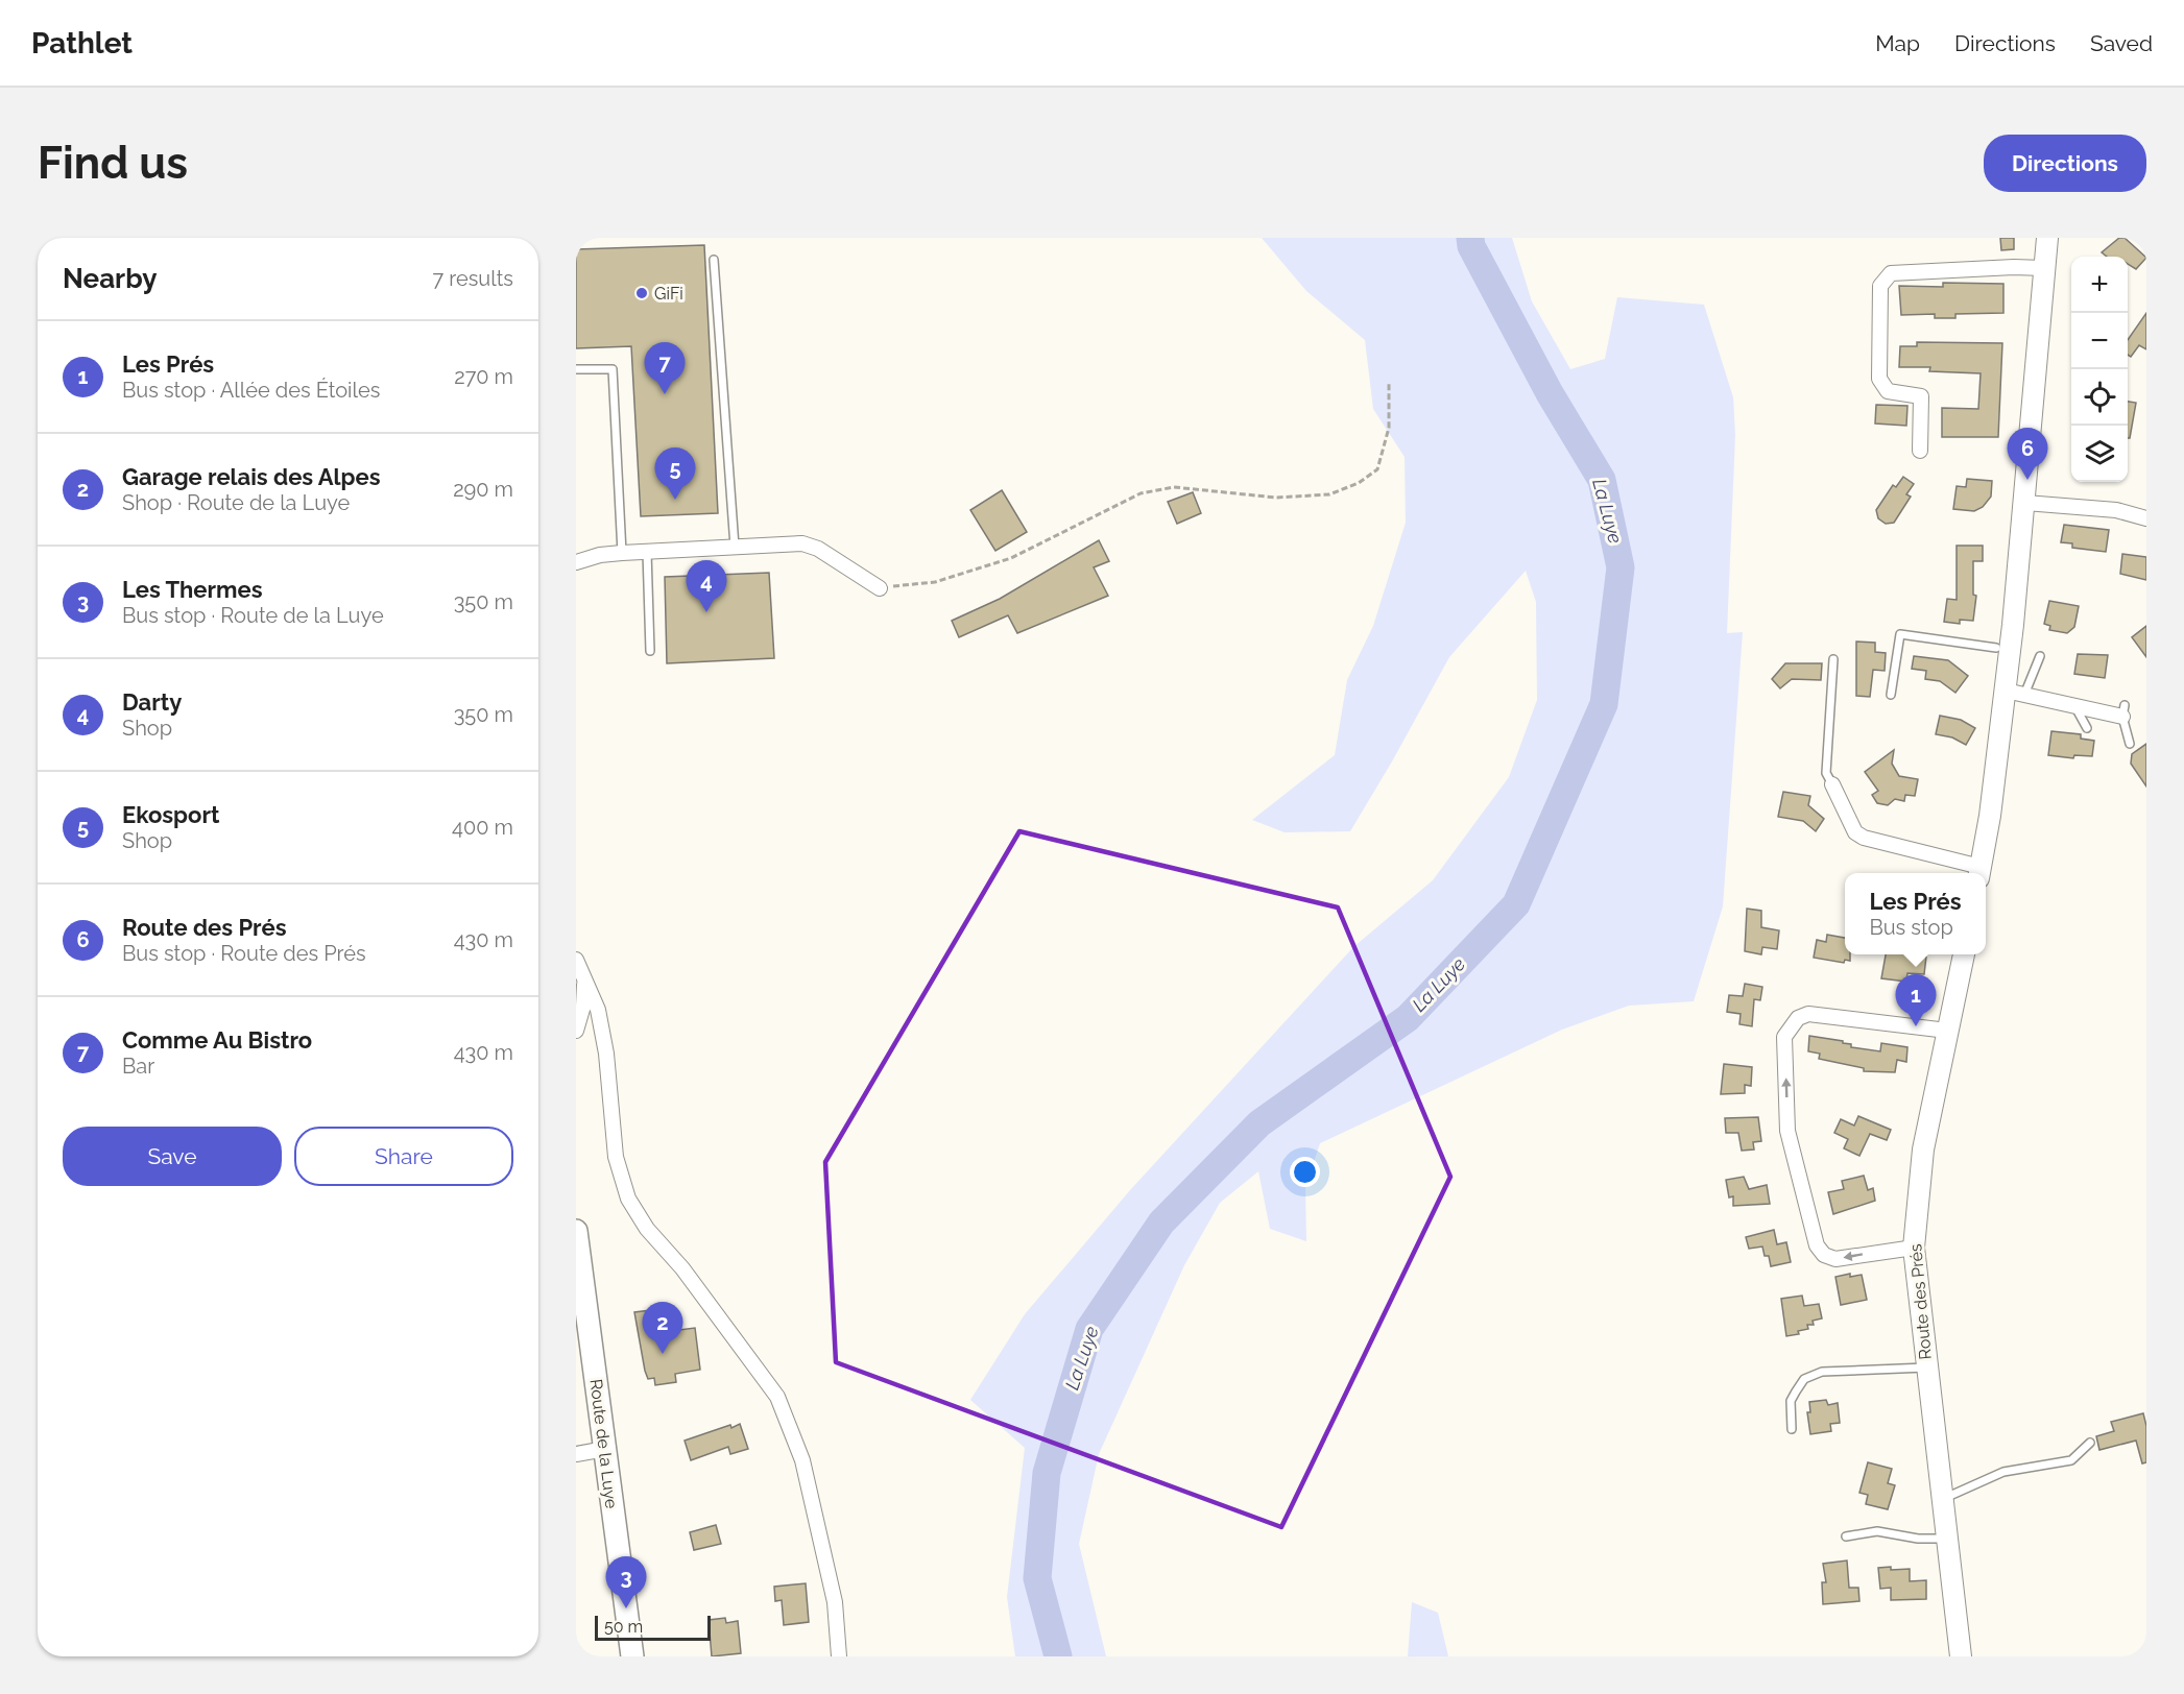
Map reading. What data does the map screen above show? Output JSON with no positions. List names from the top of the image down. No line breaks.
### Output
{"streets":{"main road":["Route de la Luye"],"street":["Route des Prés"]},"water":["La Luye"],"places":["GiFi"],"scale_bar":"50 m","page":{"header":"Pathlet","nav":["Map","Directions","Saved"],"buttons":["Directions",["Save","Share"]],"title":"Find us","heading":["Nearby","7 results"],"map_buttons":["+","−"],"list":[{"mark":"1","name":"Les Prés","note":"Bus stop · Allée des Étoiles","value":"270 m"},{"mark":"2","name":"Garage relais des Alpes","note":"Shop · Route de la Luye","value":"290 m"},{"mark":"3","name":"Les Thermes","note":"Bus stop · Route de la Luye","value":"350 m"},{"mark":"4","name":"Darty","note":"Shop","value":"350 m"},{"mark":"5","name":"Ekosport","note":"Shop","value":"400 m"},{"mark":"6","name":"Route des Prés","note":"Bus stop · Route des Prés","value":"430 m"},{"mark":"7","name":"Comme Au Bistro","note":"Bar","value":"430 m"}],"pins":["7","6","5","4","1","2","3"],"popup":["Les Prés","Bus stop"],"scale":"50 m"}}
